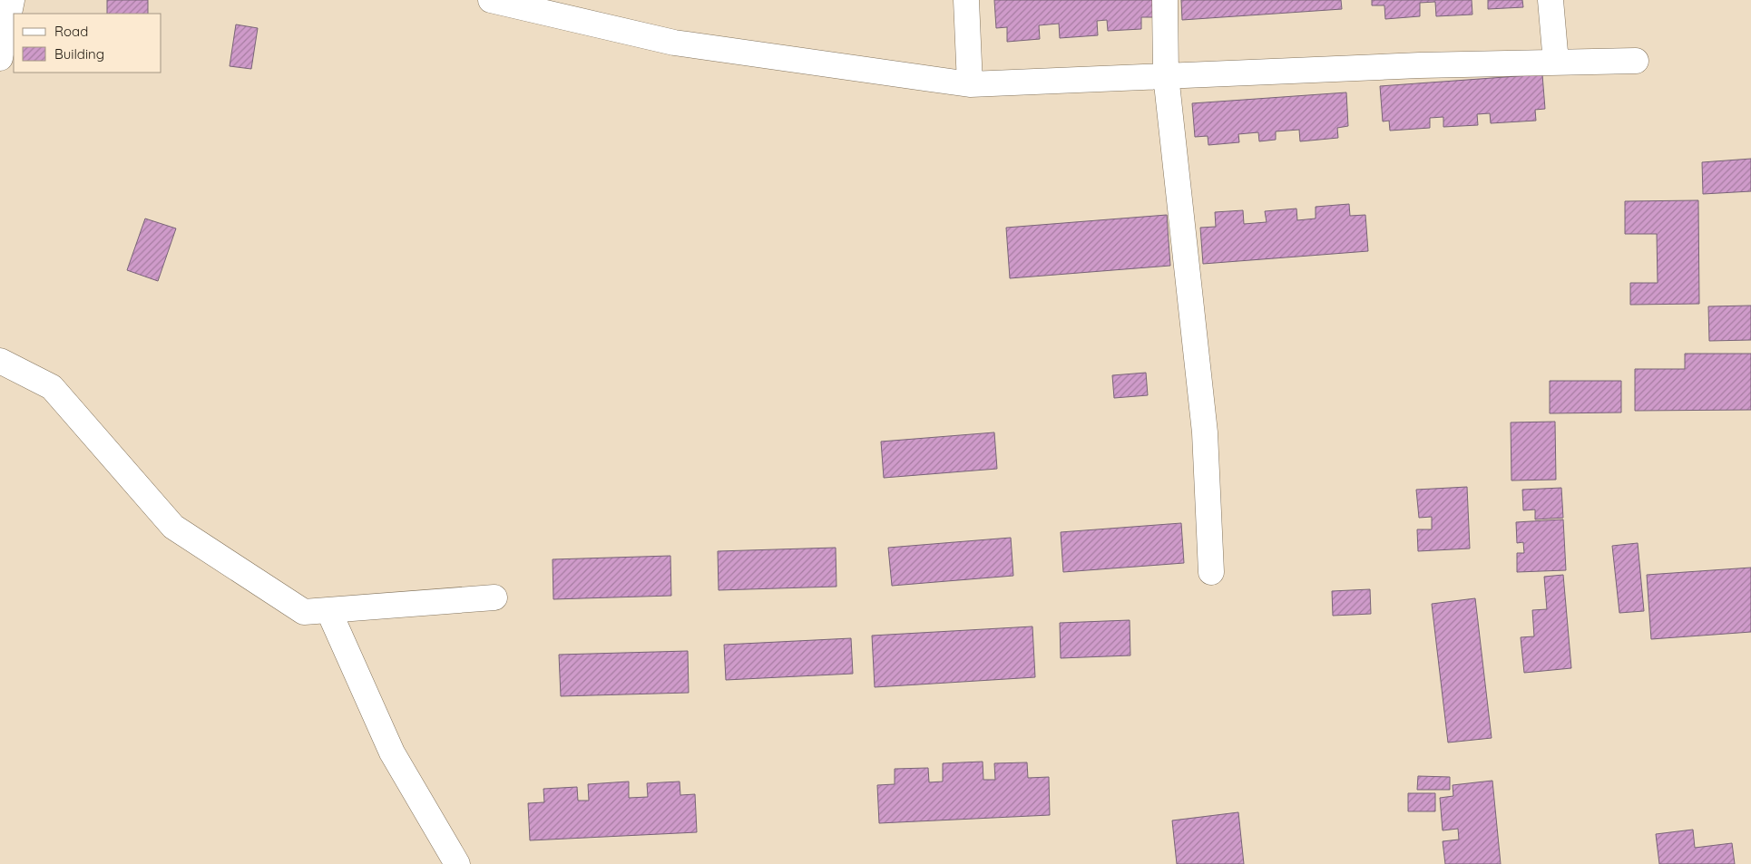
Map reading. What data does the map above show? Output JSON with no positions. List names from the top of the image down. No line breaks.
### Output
{"legend":["Road","Building"]}
